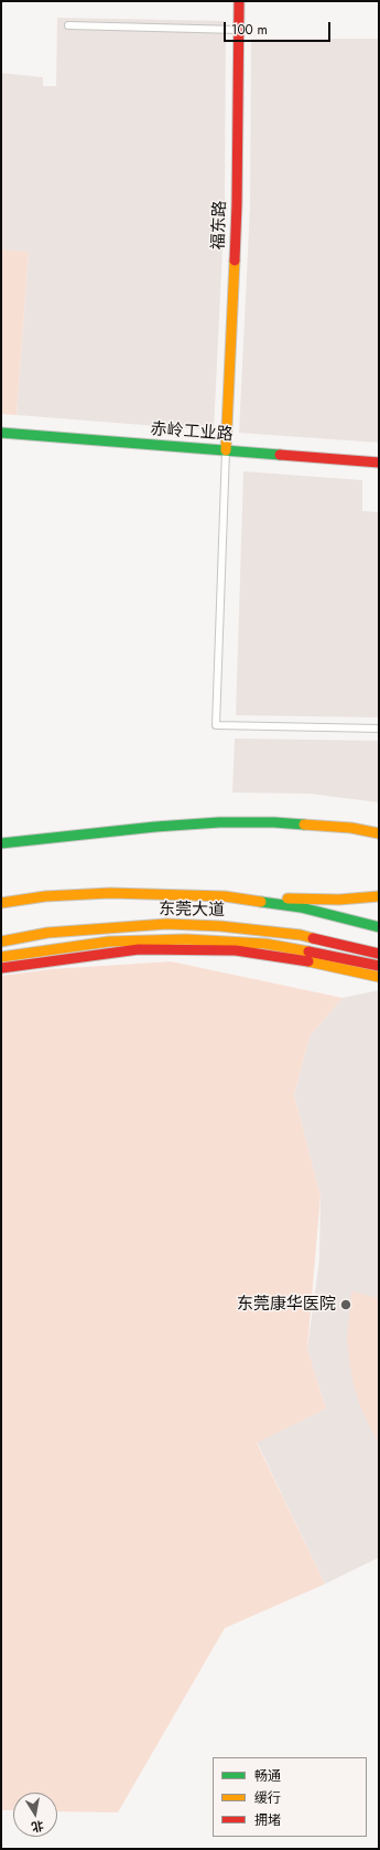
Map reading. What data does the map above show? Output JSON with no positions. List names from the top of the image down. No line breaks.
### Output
{"streets":{"main road":["福东路","赤岭工业路","东莞大道"]},"crossings":[["福东路","赤岭工业路"]],"places":["东莞康华医院"],"legend":["畅通","缓行","拥堵"],"scale_bar":"100 m","north":"bottom"}
